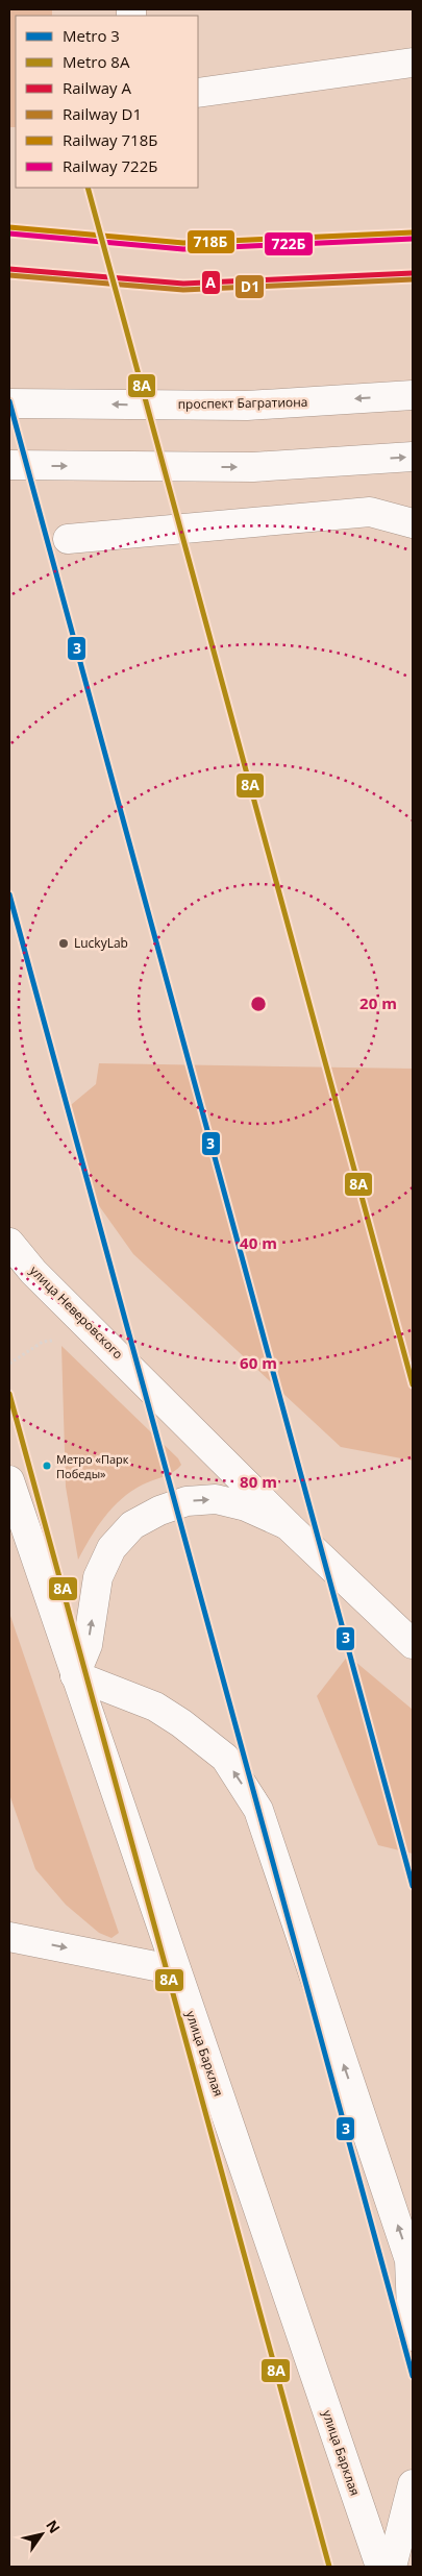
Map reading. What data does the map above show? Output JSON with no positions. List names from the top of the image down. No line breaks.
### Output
{"streets":{"street":["проспект Багратиона","улица Неверовского","улица Барклая"]},"places":["LuckyLab","Метро «Парк Победы»"],"lines":["metro line 8А","rail line 718Б","rail line 722Б","rail line A","rail line D1","metro line 3"],"legend":["Metro 3","Metro 8А","Railway A","Railway D1","Railway 718Б","Railway 722Б"],"north":"top right","rings":["20 m","40 m","60 m","80 m"]}
